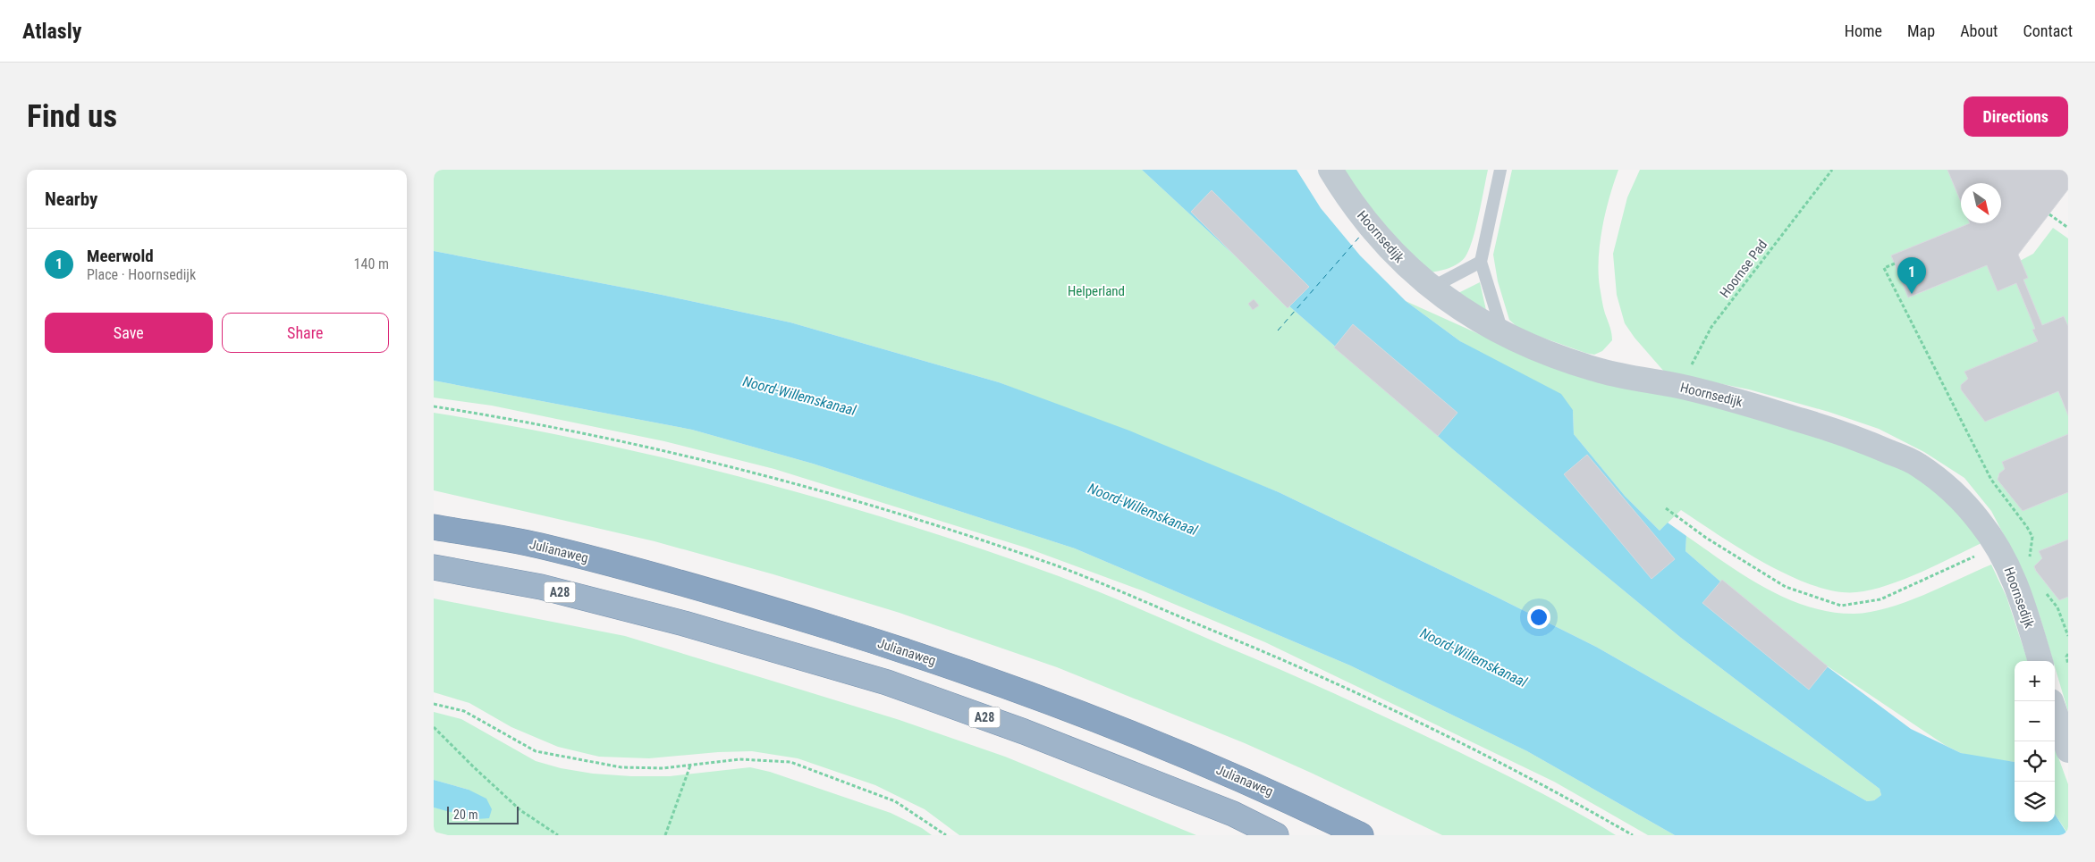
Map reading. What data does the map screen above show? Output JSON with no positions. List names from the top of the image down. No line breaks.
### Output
{"streets":{"highway":["Julianaweg","A28"],"street":["Hoornsedijk"],"path":["Hoornse Pad"]},"crossings":[["Hoornsedijk","Hoornse Pad"]],"water":["Noord-Willemskanaal"],"parks":["Helperland"],"scale_bar":"20 m","north":"bottom right","page":{"header":"Atlasly","nav":["Home","Map","About","Contact"],"buttons":["Directions",["Save","Share"]],"title":"Find us","heading":"Nearby","list":[{"mark":"1","name":"Meerwold","note":"Place · Hoornsedijk","value":"140 m"}],"pins":"1","map_buttons":["+","−"],"scale":"20 m"}}
